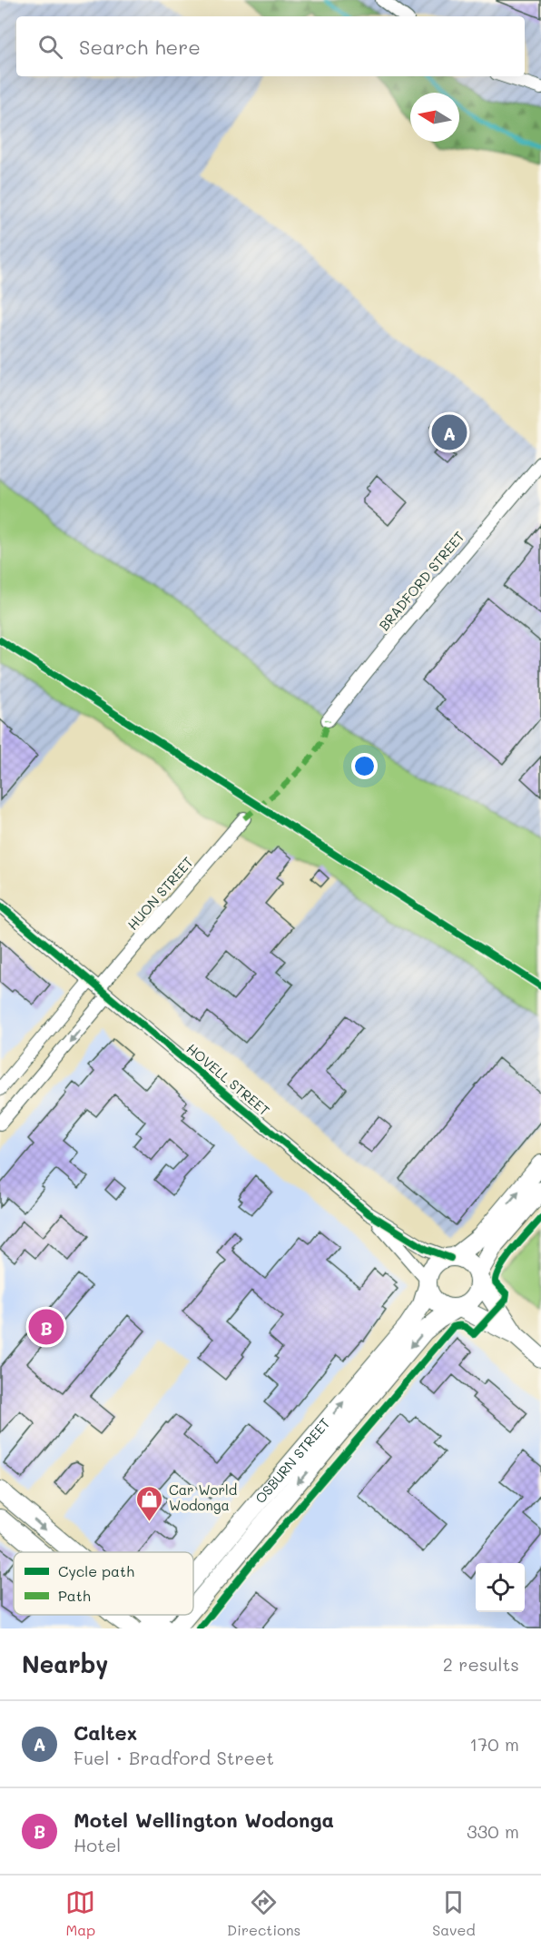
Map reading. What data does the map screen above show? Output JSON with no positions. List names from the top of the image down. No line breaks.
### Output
{"streets":{"street":["BRADFORD STREET","HUON STREET","HOVELL STREET","OSBURN STREET"]},"crossings":[["HUON STREET","HOVELL STREET"],["HOVELL STREET","OSBURN STREET"]],"places":{"shop":["Car World Wodonga"]},"legend":["Cycle path","Path"],"north":"left","page":{"search":"Search here","pins":["A","B"],"heading":["Nearby","2 results"],"list":[{"mark":"A","name":"Caltex","note":"Fuel · Bradford Street","value":"170 m"},{"mark":"B","name":"Motel Wellington Wodonga","note":"Hotel","value":"330 m"}],"nav":["Map","Directions","Saved"]}}
